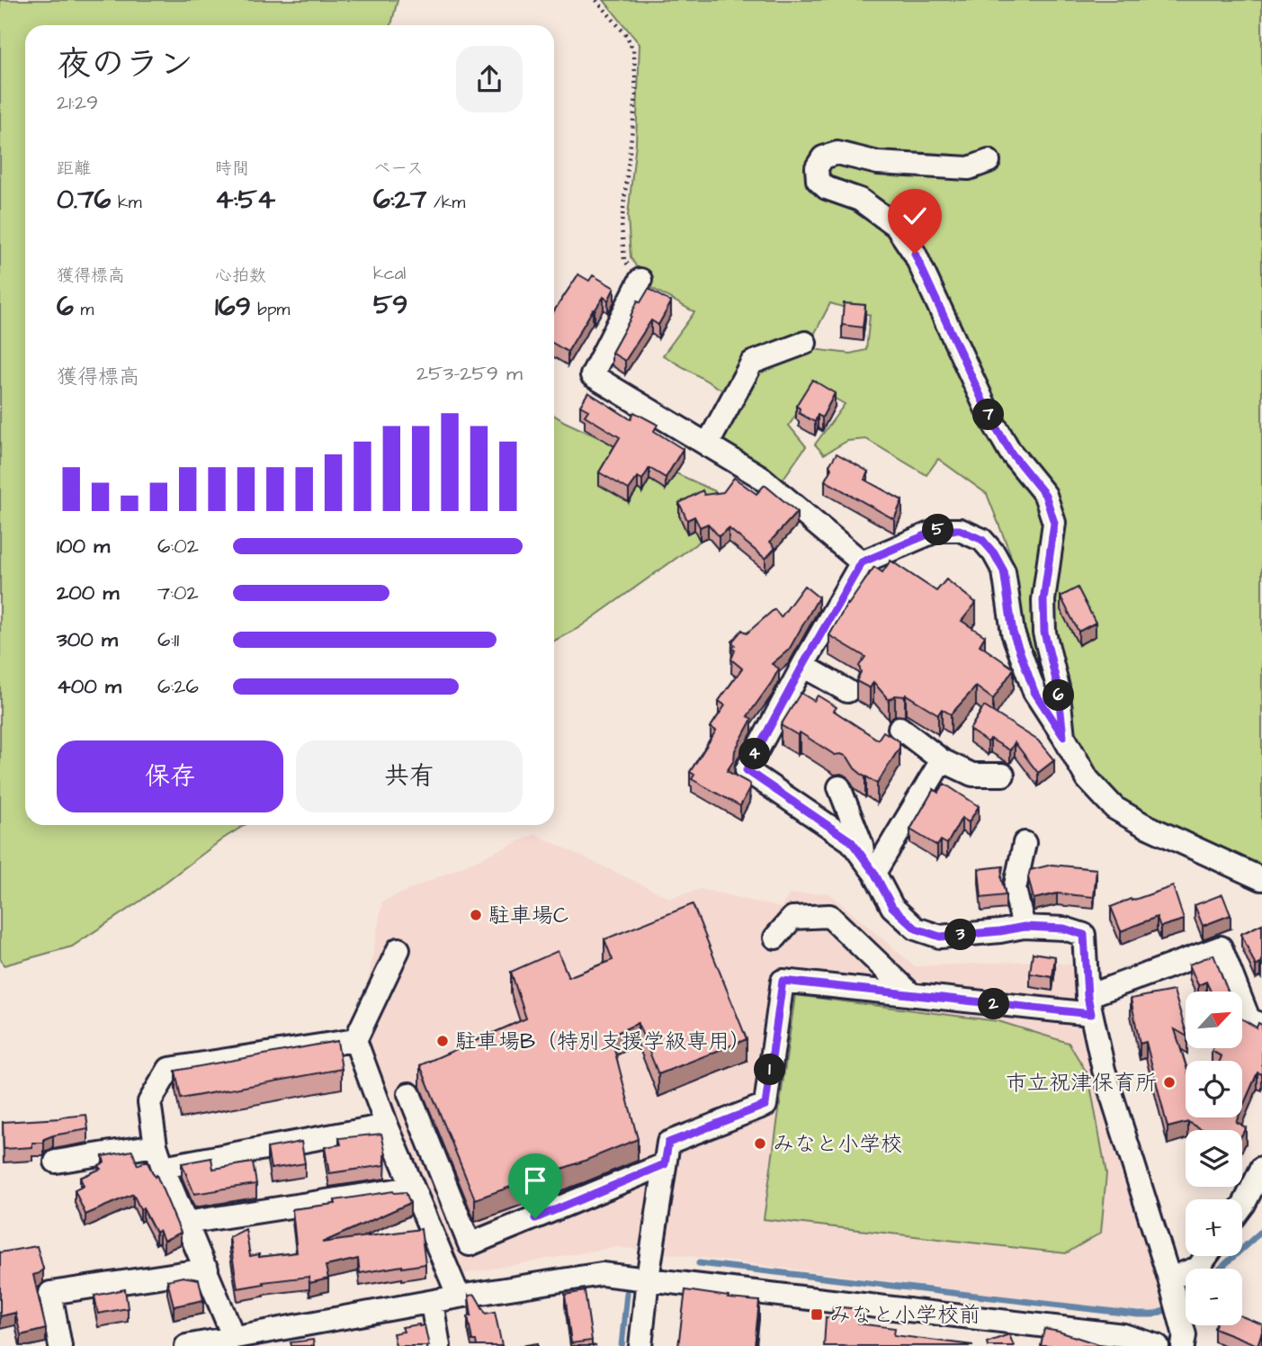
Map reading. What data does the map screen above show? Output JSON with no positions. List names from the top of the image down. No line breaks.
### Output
{"places":{"other":["駐車場C","駐車場B（特別支援学級専用）","市立祝津保育所","みなと小学校"],"transit":["みなと小学校前"]},"north":"top right","page":{"heading":["夜のラン","21:29"],"stats":[["距離","0.76 km"],["時間","4:54"],["ペース","6:27 /km"],["獲得標高","6 m"],["心拍数","169 bpm"],["kcal","59"]],"chart":["獲得標高","253–259 m"],"pins":["7","5","6","4","3","2","1"],"list":[{"name":"100 m","note":"6:02"},{"name":"200 m","note":"7:02"},{"name":"300 m","note":"6:11"},{"name":"400 m","note":"6:26"}],"buttons":["保存","共有"],"map_buttons":["+","−"]}}
